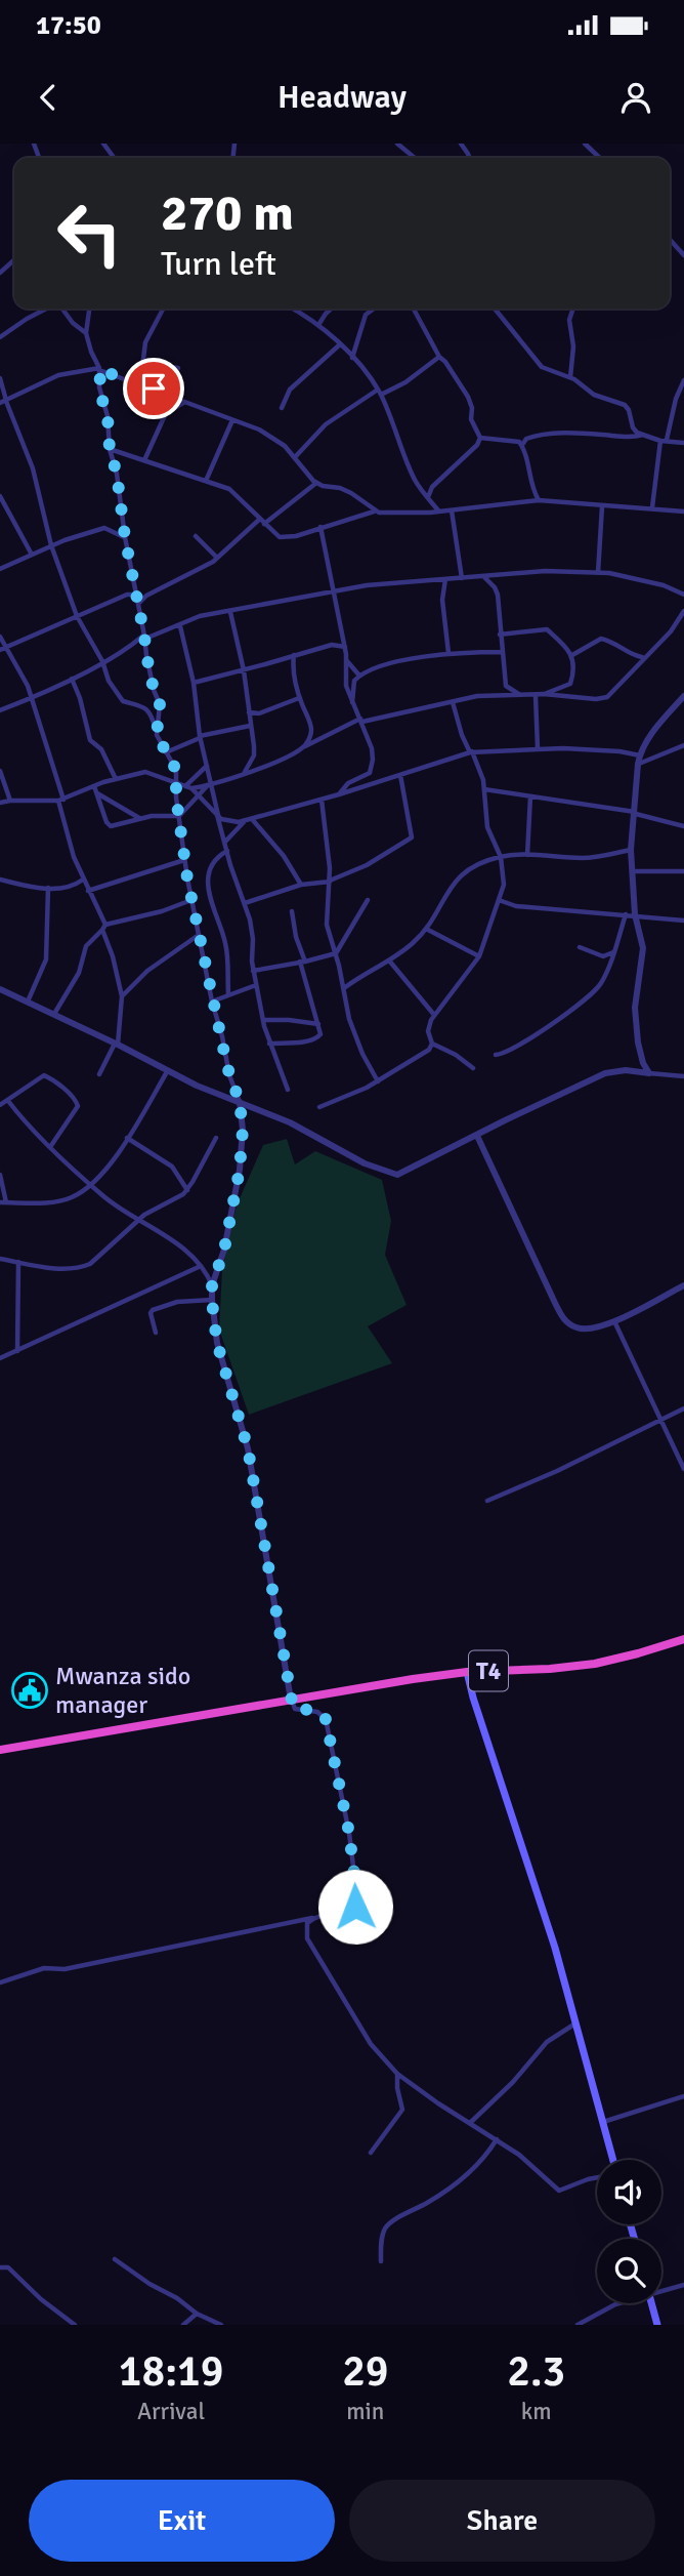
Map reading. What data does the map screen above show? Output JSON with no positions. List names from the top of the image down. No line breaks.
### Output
{"streets":{"highway":["T4"]},"places":{"public building":["Mwanza sido manager"]},"page":{"status":"17:50","header":"Headway","turn":["270 m","Turn left"],"eta":["18:19","Arrival","29","min","2.3","km"],"buttons":["Exit","Share"]}}
